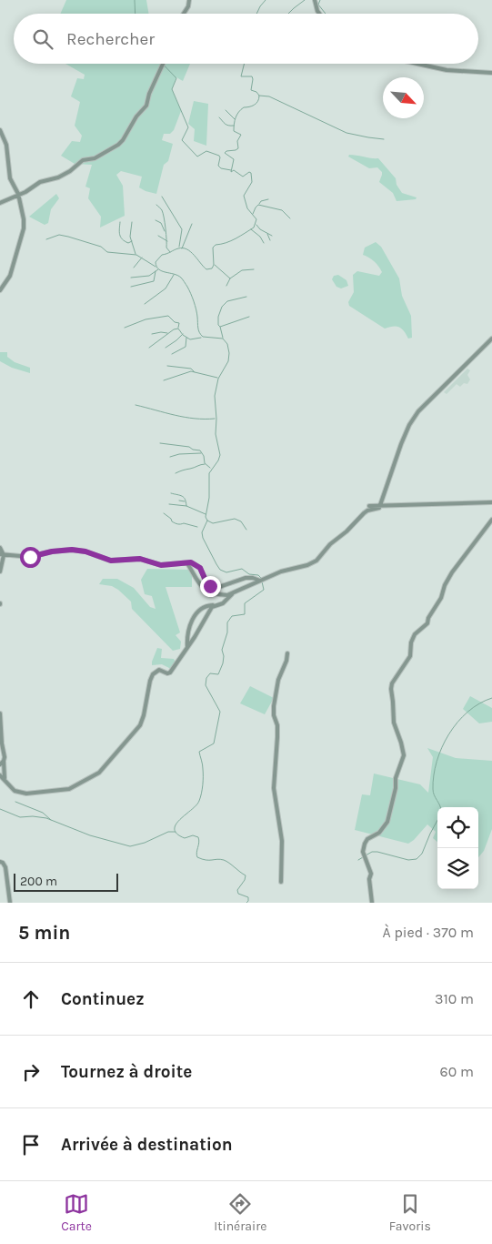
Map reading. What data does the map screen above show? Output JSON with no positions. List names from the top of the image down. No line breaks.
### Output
{"scale_bar":"200 m","north":"bottom right","page":{"search":"Rechercher","scale":"200 m","heading":["5 min","À pied · 370 m"],"list":[["Continuez","310 m"],["Tournez à droite","60 m"],"Arrivée à destination"],"nav":["Carte","Itinéraire","Favoris"]}}
